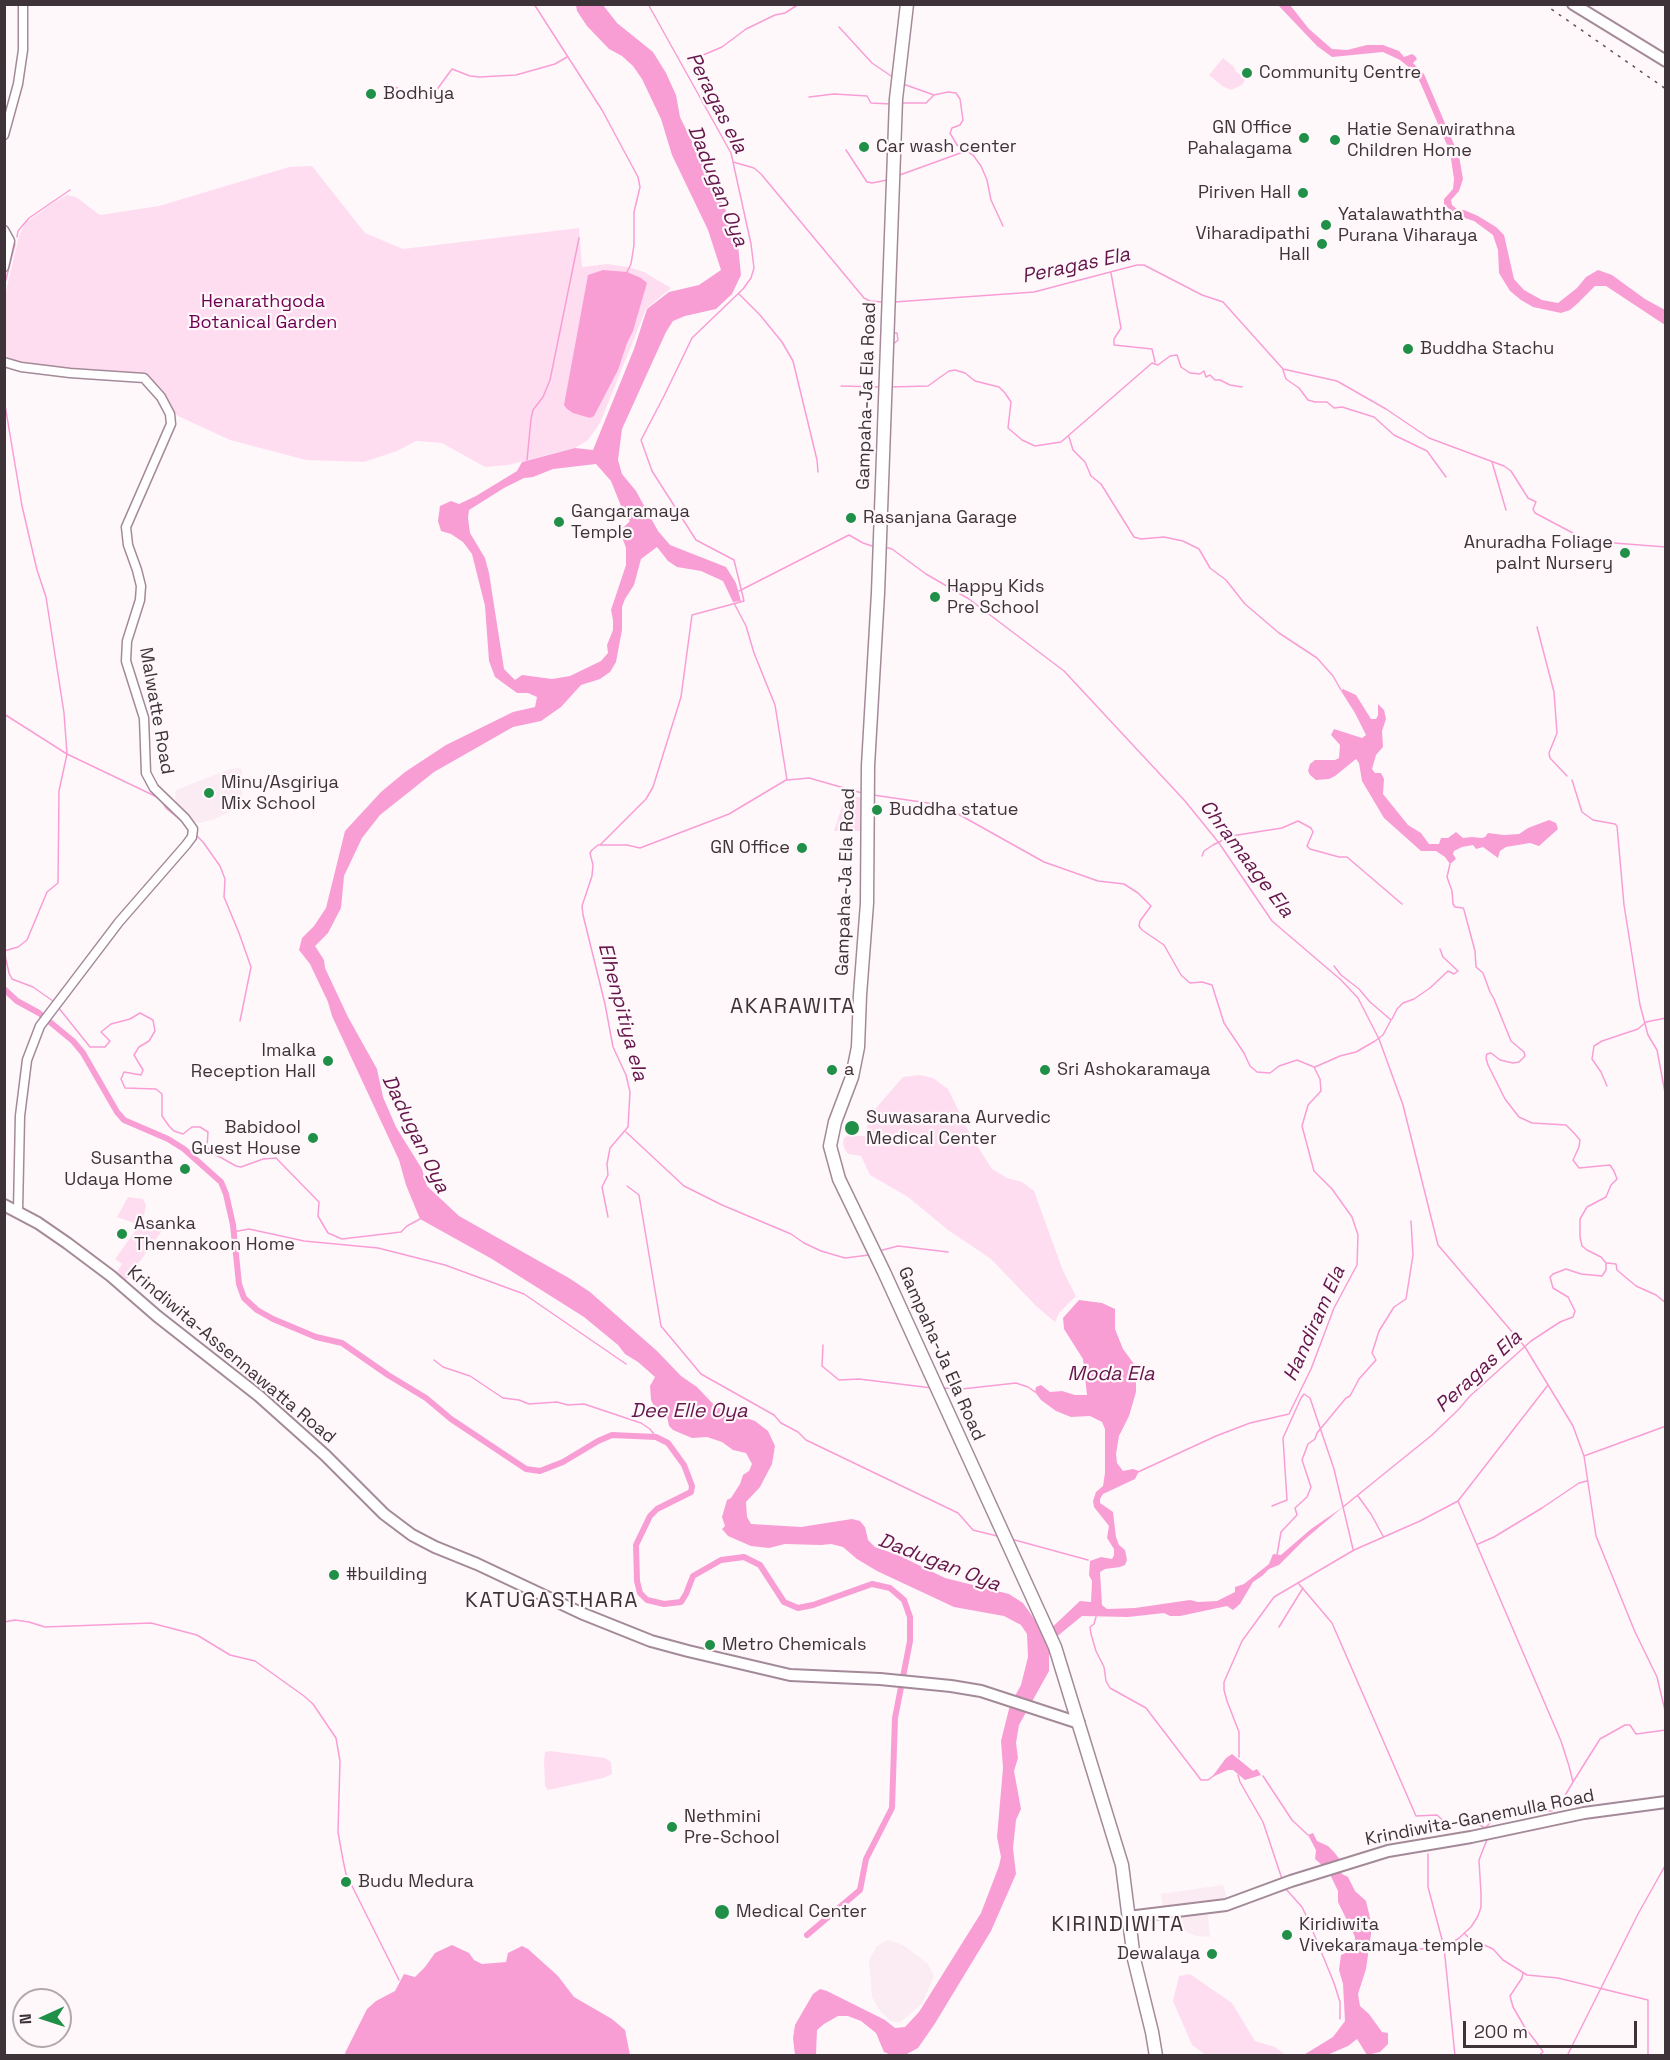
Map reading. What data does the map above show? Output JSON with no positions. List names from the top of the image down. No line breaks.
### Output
{"streets":{"highway":["Gampaha-Ja Ela Road"],"main road":["Krindiwita-Assennawatta Road","Krindiwita-Ganemulla Road"],"street":["Malwatte Road"]},"crossings":[["Gampaha-Ja Ela Road","Krindiwita-Assennawatta Road"],["Gampaha-Ja Ela Road","Krindiwita-Ganemulla Road"],["Malwatte Road","Krindiwita-Assennawatta Road"]],"districts":["AKARAWITA","KATUGASTHARA","KIRINDIWITA"],"water":["Peragas ela","Dadugan Oya","Peragas Ela","Chramaage Ela","Elhenpitiya ela","Handiram Ela","Moda Ela","Dee Elle Oya"],"parks":["Henarathgoda Botanical Garden"],"places":["Community Centre","Bodhiya","GN Office Pahalagama","Hatie Senawirathna Children Home","Car wash center","Piriven Hall","Yatalawaththa Purana Viharaya","Viharadipathi Hall","Buddha Stachu","Rasanjana Garage","Gangaramaya Temple","Anuradha Foliage palnt Nursery","Happy Kids Pre School","Minu/Asgiriya Mix School","Buddha statue","GN Office","Imalka Reception Hall","a","Sri Ashokaramaya","Suwasarana Aurvedic Medical Center","Babidool Guest House","Susantha Udaya Home","Asanka Thennakoon Home","#building","Metro Chemicals","Nethmini Pre-School","Budu Medura","Medical Center","Kiridiwita Vivekaramaya temple","Dewalaya"],"scale_bar":"200 m","north":"left"}
